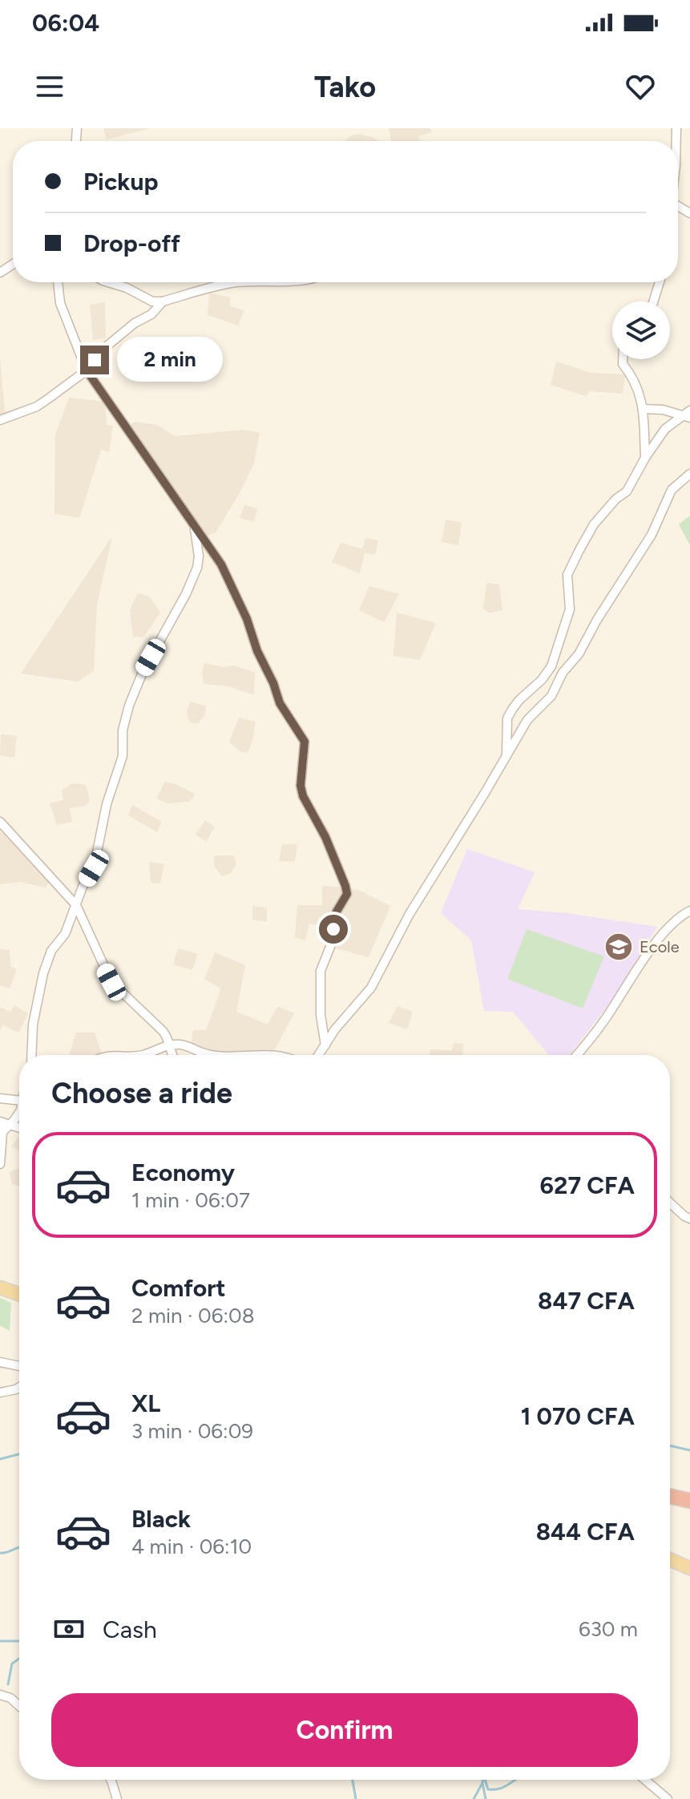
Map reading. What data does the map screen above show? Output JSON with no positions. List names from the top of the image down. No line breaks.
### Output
{"places":{"school or university":["Ecole"]},"page":{"status":"06:04","header":"Tako","banner":["Pickup","Drop-off"],"bubble":"2 min","heading":"Choose a ride","list":[{"name":"Economy","note":"1 min · 06:07","value":"627 CFA"},{"name":"Comfort","note":"2 min · 06:08","value":"847 CFA"},{"name":"XL","note":"3 min · 06:09","value":"1 070 CFA"},{"name":"Black","note":"4 min · 06:10","value":"844 CFA"}],"pay":["Cash","630 m"],"buttons":"Confirm"}}
